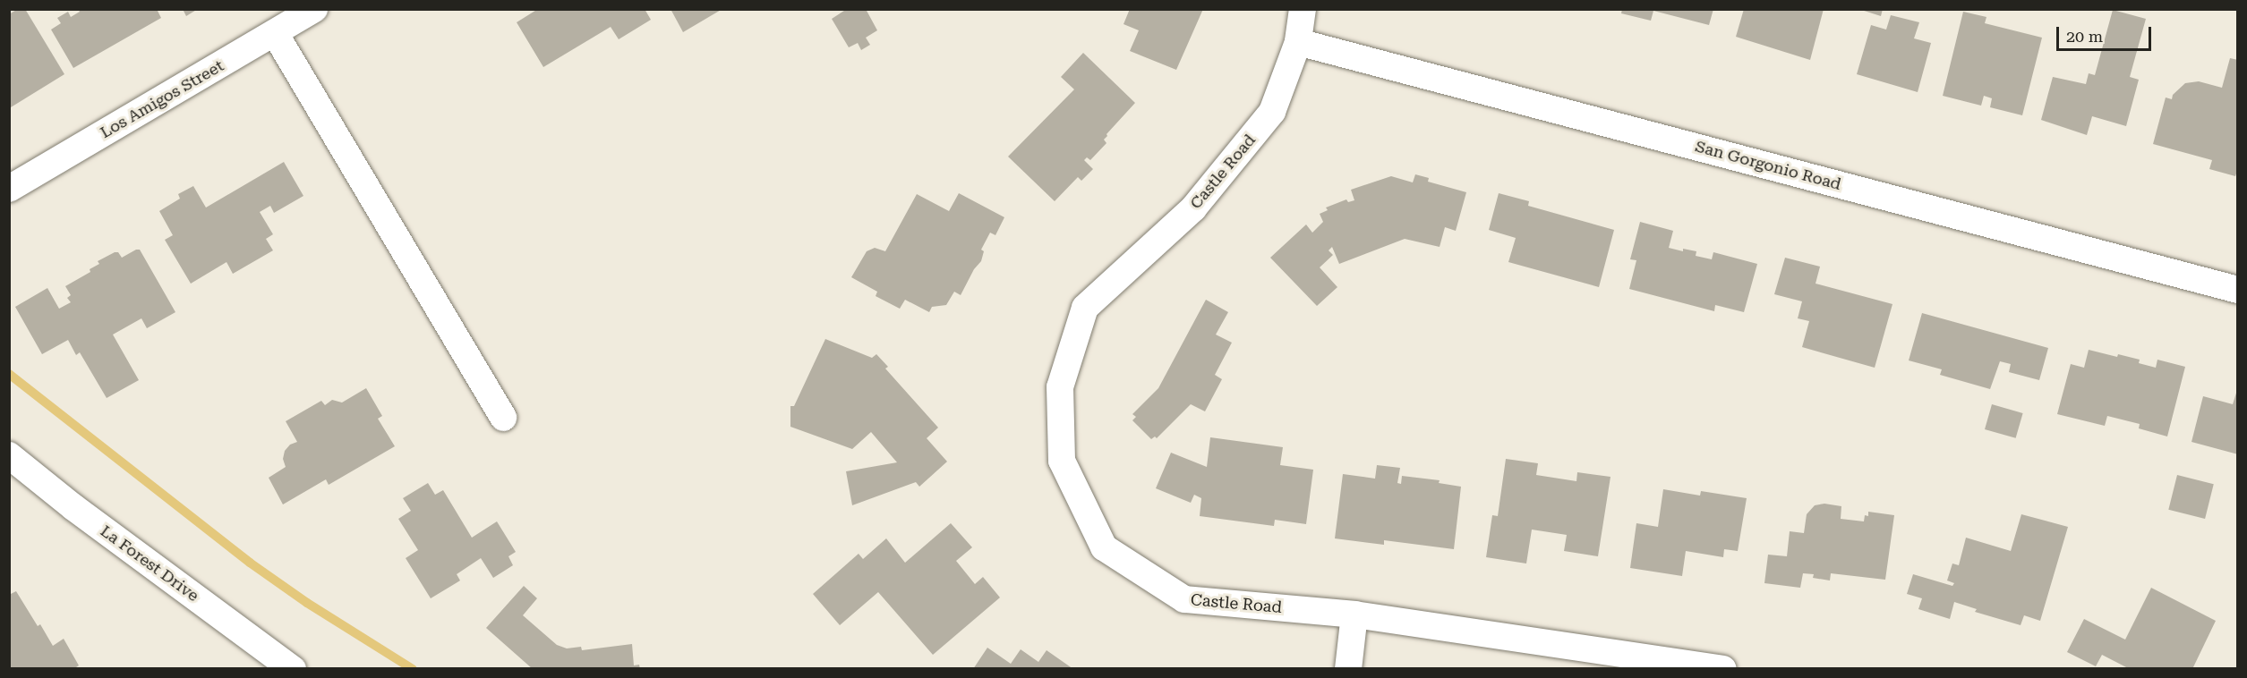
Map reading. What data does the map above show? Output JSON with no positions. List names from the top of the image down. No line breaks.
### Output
{"streets":{"street":["Los Amigos Street","San Gorgonio Road","Castle Road","La Forest Drive"]},"crossings":[["San Gorgonio Road","Castle Road"]],"scale_bar":"20 m"}
